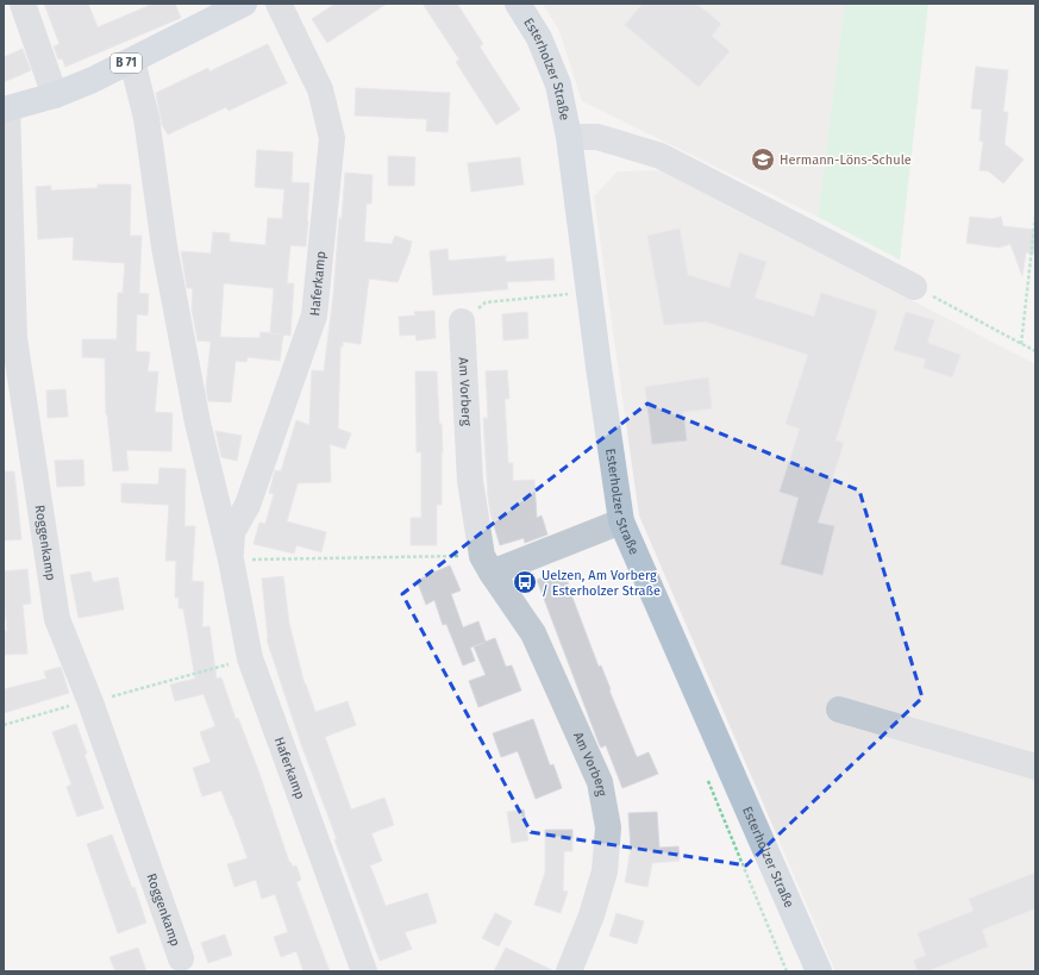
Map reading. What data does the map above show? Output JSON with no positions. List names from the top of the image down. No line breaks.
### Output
{"streets":{"main road":["B 71","Esterholzer Straße"],"street":["Haferkamp","Am Vorberg","Roggenkamp"]},"crossings":[["B 71","Haferkamp"],["B 71","Roggenkamp"]],"places":{"school or university":["Hermann-Löns-Schule"],"bus stop":["Uelzen, Am Vorberg / Esterholzer Straße"]}}
